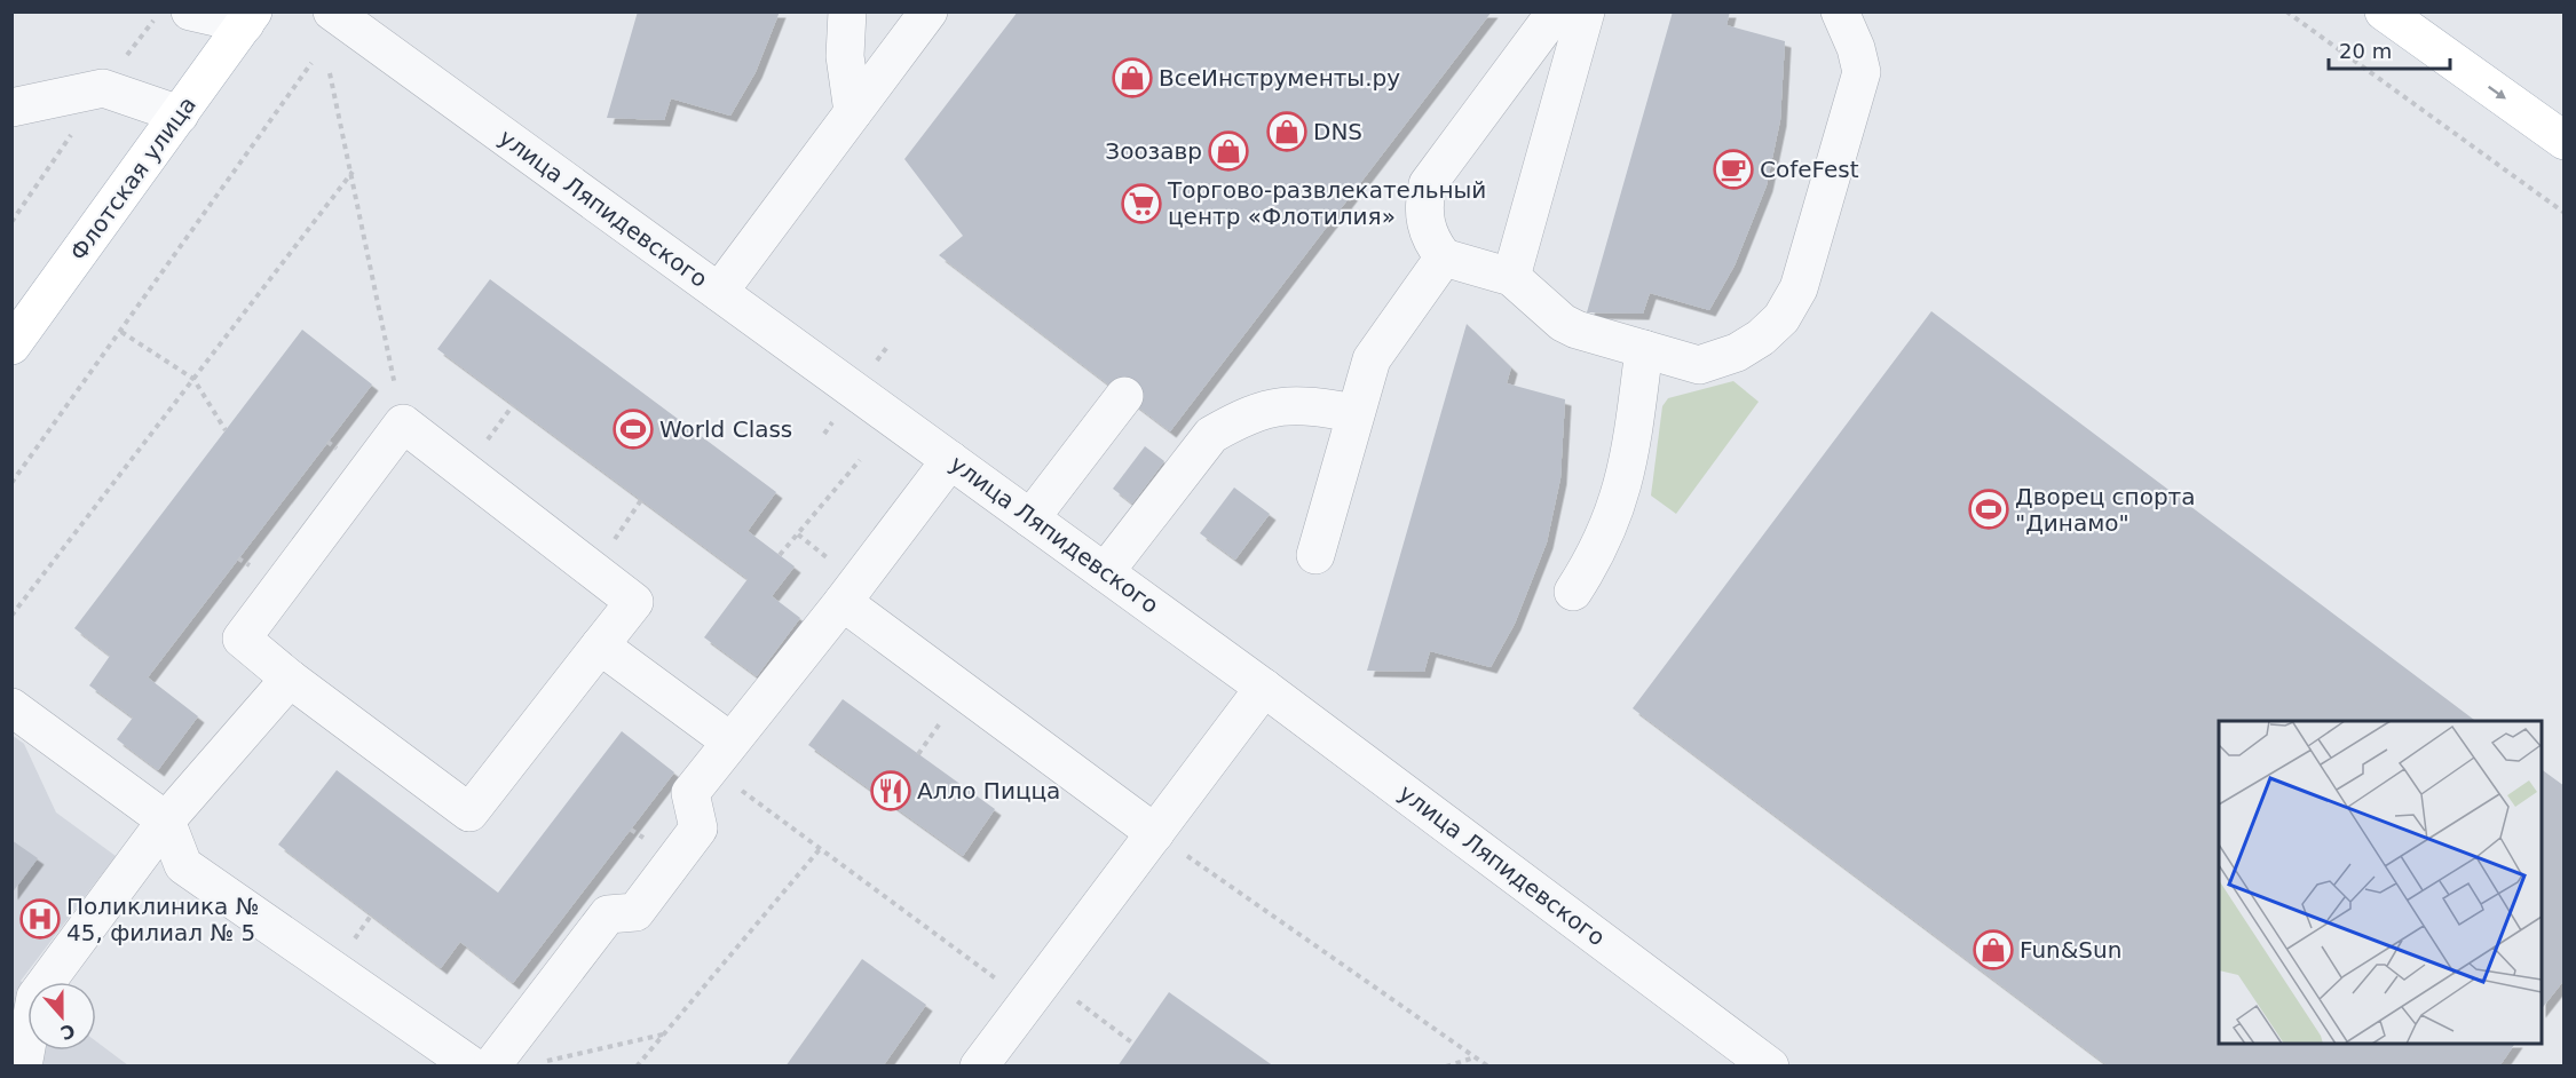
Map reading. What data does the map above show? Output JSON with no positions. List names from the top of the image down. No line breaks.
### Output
{"streets":{"main road":["Флотская улица"],"street":["улица Ляпидевского"]},"places":{"shop":["ВсеИнструменты.ру","DNS","Зоозавр","Fun&Sun"],"cafe":["CofeFest"],"supermarket":["Торгово-развлекательный центр «Флотилия»"],"sports":["World Class","Дворец спорта \"Динамо\""],"restaurant":["Алло Пицца"],"hospital":["Поликлиника № 45, филиал № 5"]},"scale_bar":"20 m","north":"bottom"}
